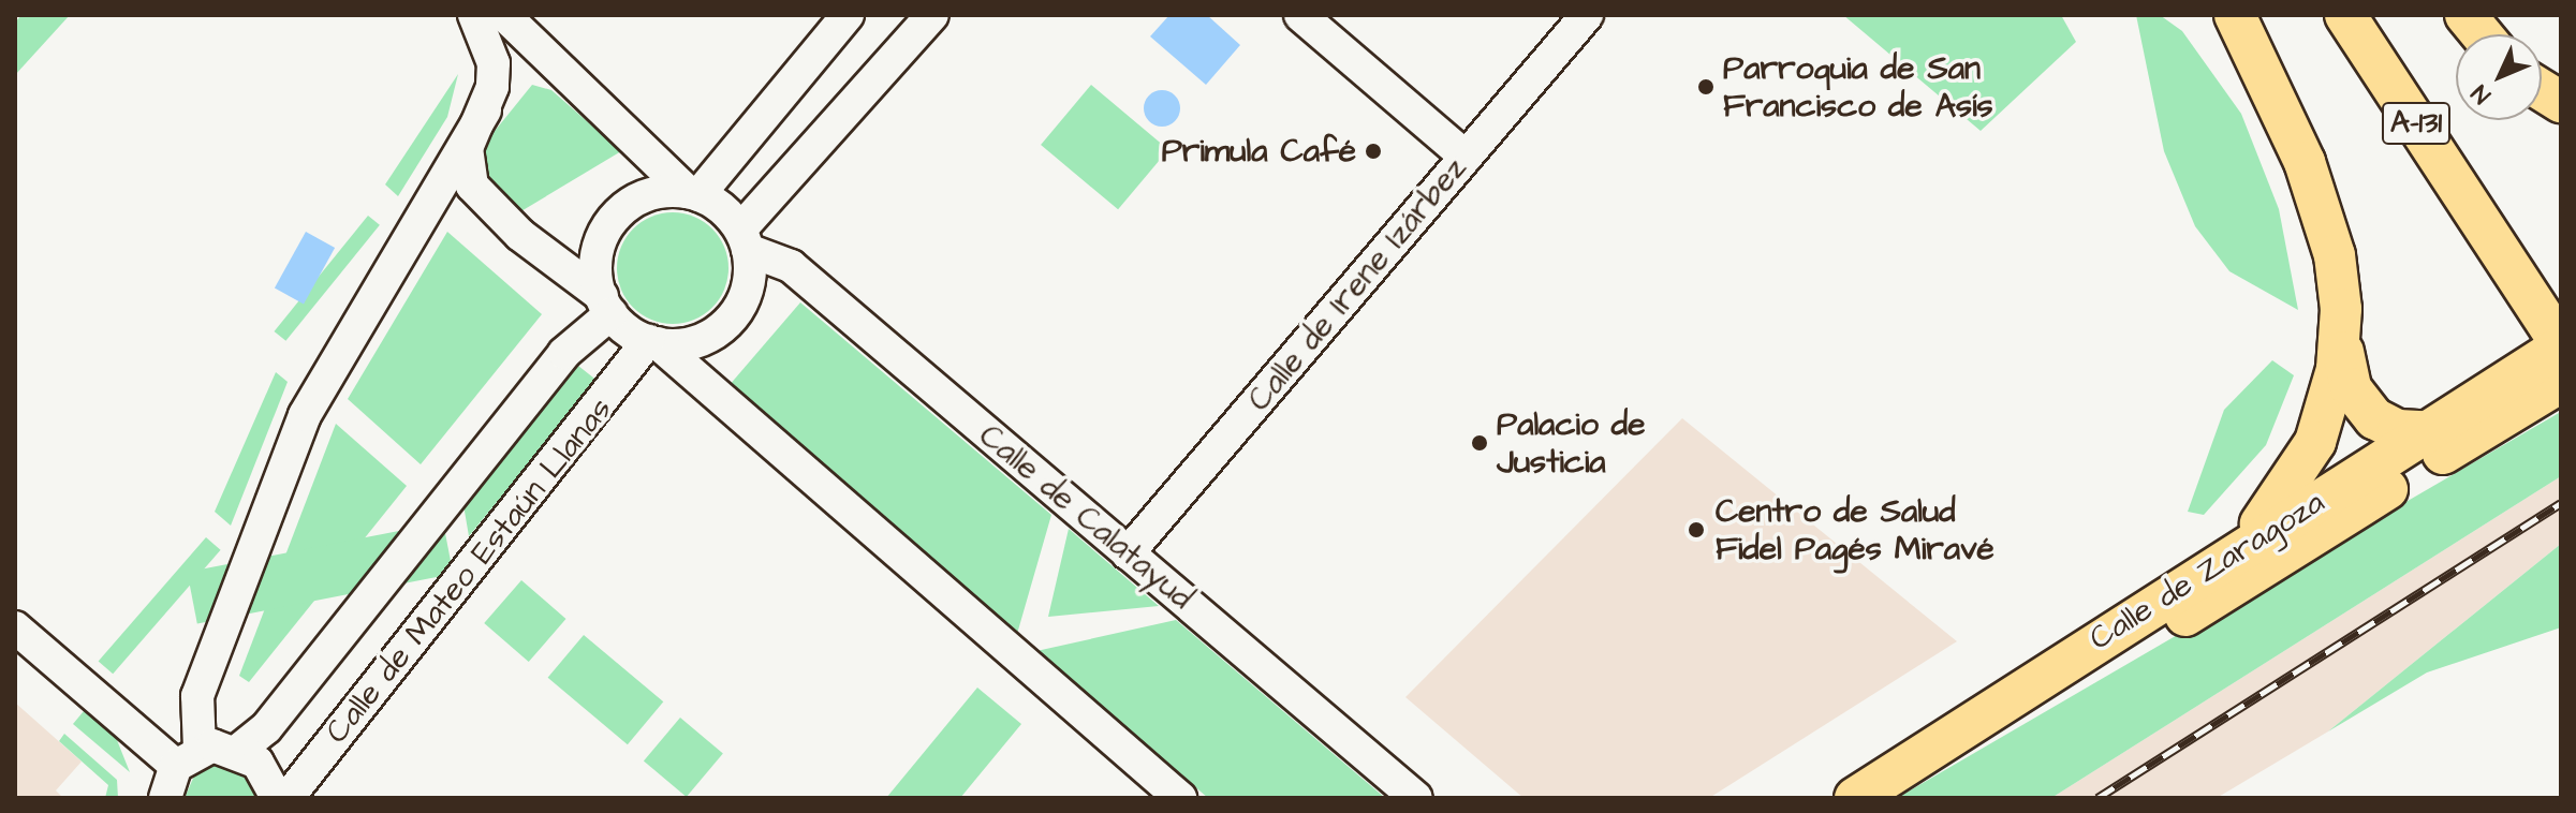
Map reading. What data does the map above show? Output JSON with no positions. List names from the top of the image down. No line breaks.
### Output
{"streets":{"main road":["A-131","Calle de Zaragoza"],"street":["Calle de Irene Izárbez","Calle de Calatayud","Calle de Mateo Estaún Llanas"]},"crossings":[["A-131","Calle de Zaragoza"],["Calle de Irene Izárbez","Calle de Calatayud"],["Calle de Calatayud","Calle de Mateo Estaún Llanas"]],"places":["Parroquia de San Francisco de Asís","Primula Café","Palacio de Justicia","Centro de Salud Fidel Pagés Miravé"],"north":"bottom left"}
